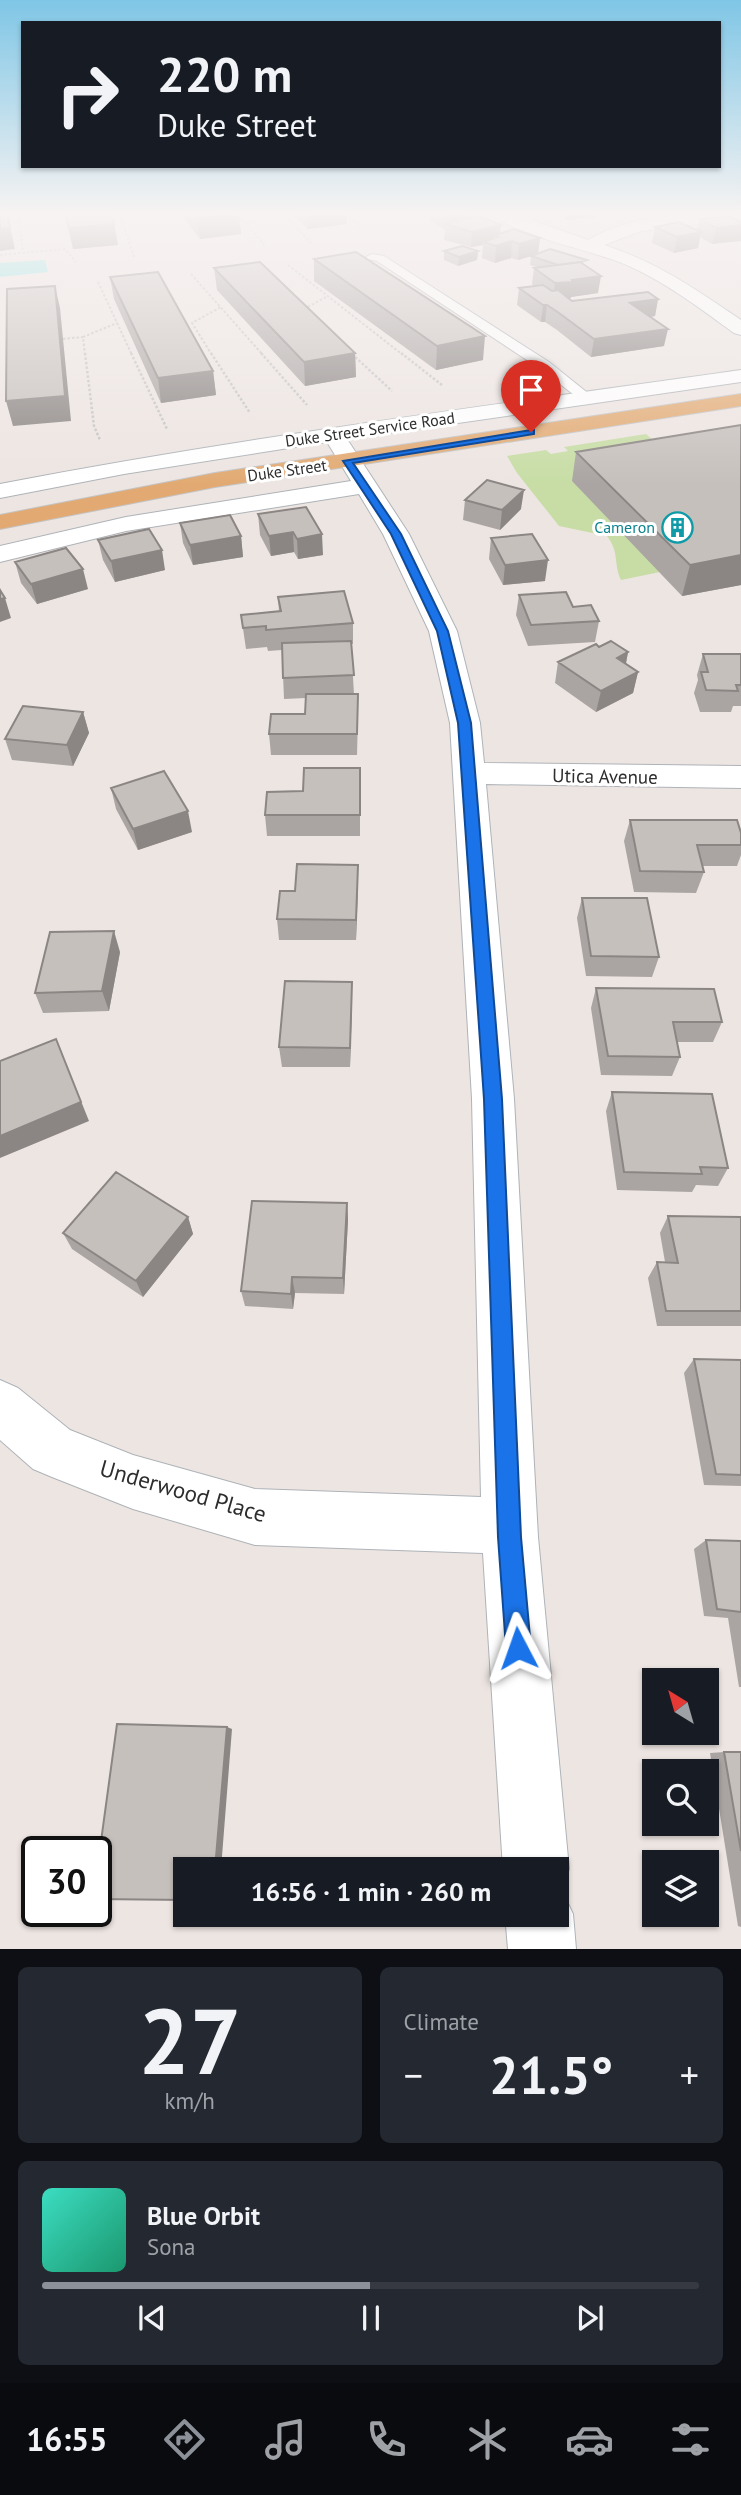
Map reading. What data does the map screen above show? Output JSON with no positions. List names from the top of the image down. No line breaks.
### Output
{"streets":{"main road":["Duke Street"],"street":["Duke Street Service Road","Utica Avenue","Underwood Place"]},"crossings":[["Duke Street Service Road","Duke Street"]],"places":{"building":["Cameron"]},"north":"top left","page":{"turn":["220 m","Duke Street"],"limit":"30","trip":"16:56 · 1 min · 260 m","tile":[["27","km/h"],"Climate"],"heat":["−","21.5°","+"],"song":["Blue Orbit","Sona"],"tabs":"16:55"}}
